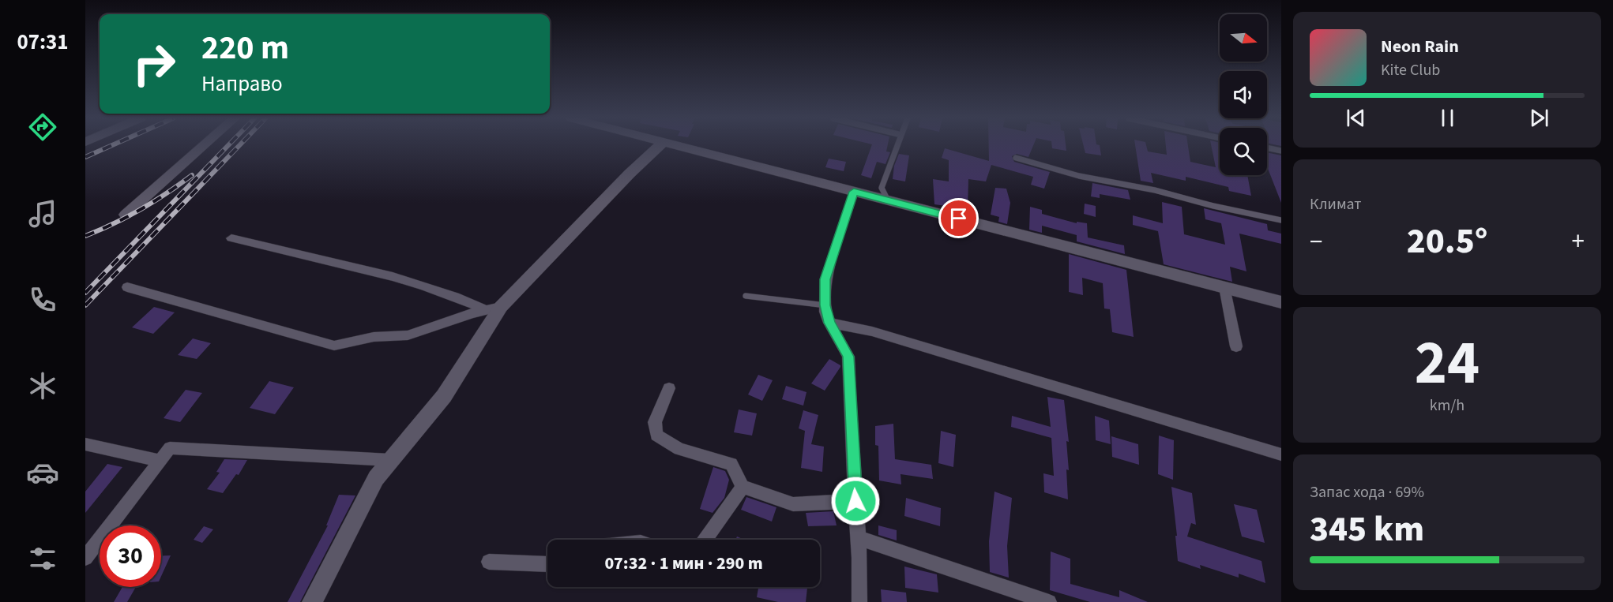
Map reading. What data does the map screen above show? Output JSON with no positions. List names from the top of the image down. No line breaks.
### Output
{"north":"right","page":{"tabs":"07:31","turn":["220 m","Направо"],"song":["Neon Rain","Kite Club"],"tile":["Климат",["24","km/h"],["Запас хода · 69%","345 km"]],"heat":["−","20.5°","+"],"limit":"30","trip":"07:32 · 1 мин · 290 m"}}
